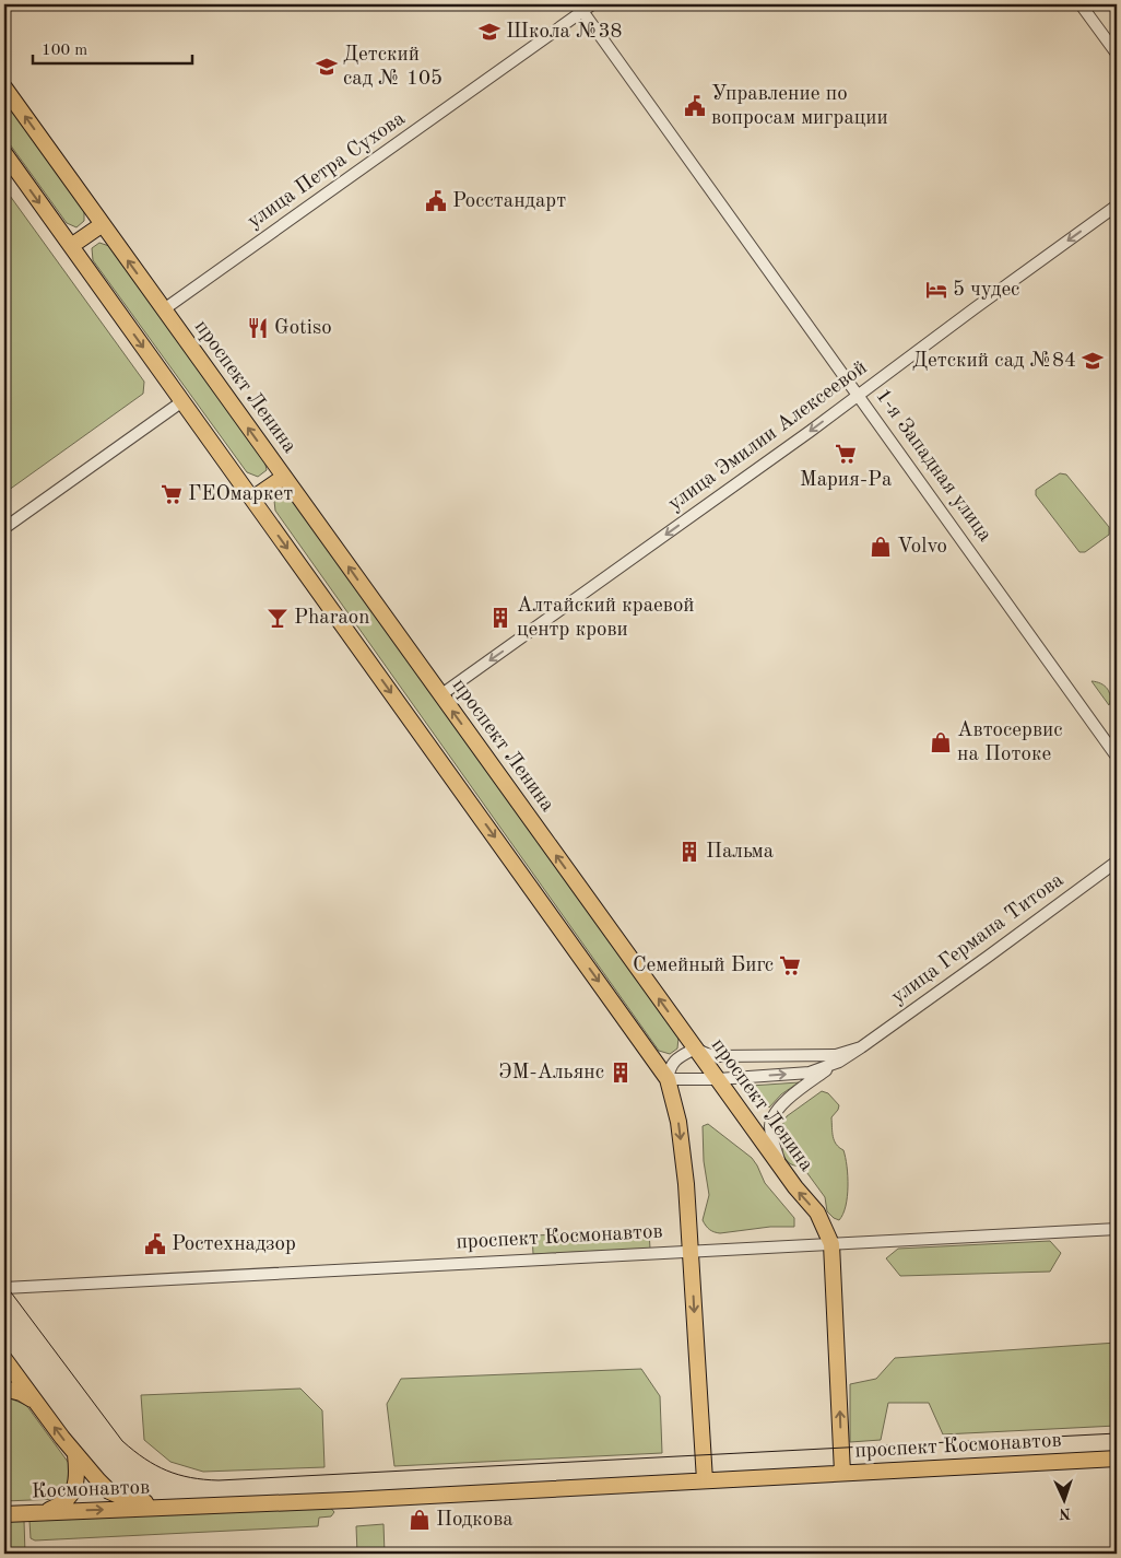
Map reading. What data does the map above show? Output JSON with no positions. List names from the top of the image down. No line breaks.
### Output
{"streets":{"main road":["проспект Ленина","проспект Космонавтов","Космонавтов"],"street":["улица Петра Сухова","улица Эмилии Алексеевой","1-я Западная улица","улица Германа Титова"]},"crossings":[["улица Петра Сухова","проспект Ленина"],["улица Петра Сухова","1-я Западная улица"],["проспект Ленина","улица Эмилии Алексеевой"],["проспект Ленина","проспект Космонавтов"],["улица Эмилии Алексеевой","1-я Западная улица"],["проспект Космонавтов","Космонавтов"]],"one_way":["улица Эмилии Алексеевой","Космонавтов"],"places":{"school or university":["Школа №38","Детский сад № 105","Детский сад №84"],"public building":["Управление по вопросам миграции","Росстандарт","Ростехнадзор"],"hotel":["5 чудес"],"restaurant":["Gotiso"],"supermarket":["Мария-Ра","ГЕОмаркет","Семейный Бигс"],"shop":["Volvo","Автосервис на Потоке","Подкова"],"bar":["Pharaon"],"building":["Алтайский краевой центр крови","Пальма","ЭМ-Альянс"]},"scale_bar":"100 m","north":"bottom"}
